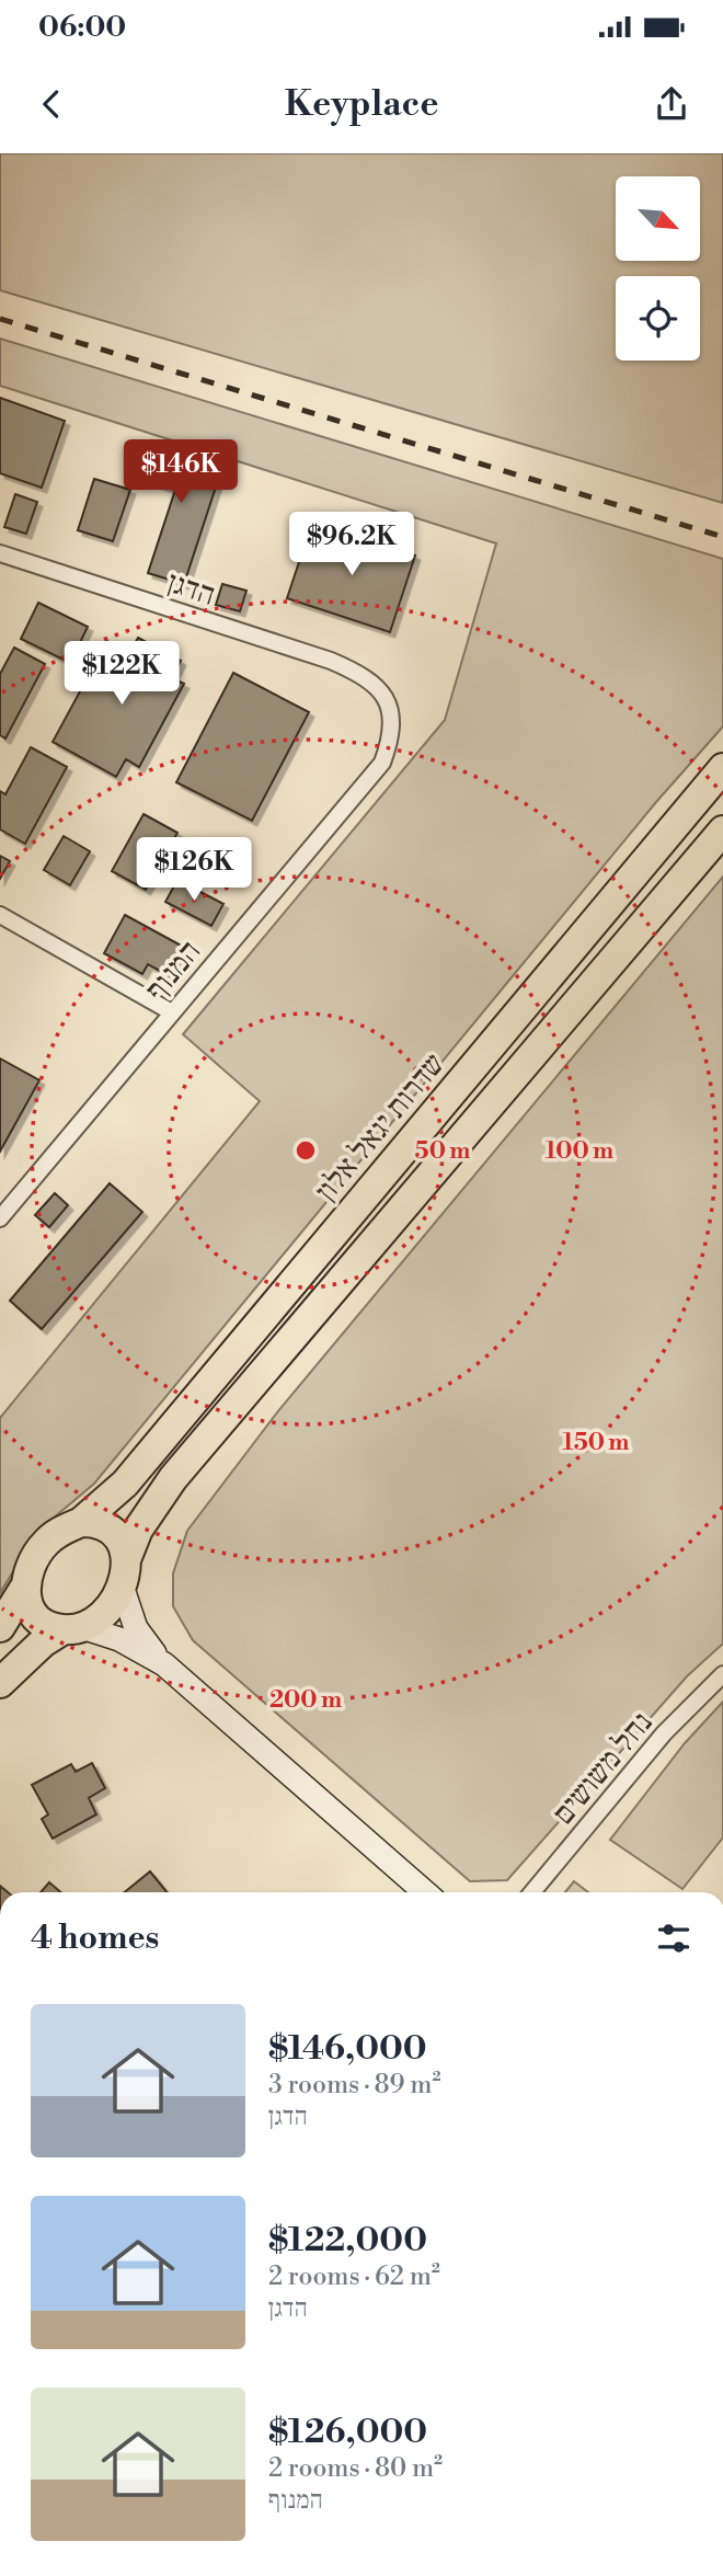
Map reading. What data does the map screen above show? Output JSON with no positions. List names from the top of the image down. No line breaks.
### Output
{"streets":{"highway":["שדרות יגאל אלון"],"street":["הדגן","המנוף","נחל משושים"]},"crossings":[["הדגן","המנוף"]],"north":"bottom right","page":{"status":"06:00","header":"Keyplace","price":["$146K","$96.2K","$122K","$126K"],"heading":"4 homes","list":[{"name":"$146,000","note":"3 rooms · 89 m² · הדגן"},{"name":"$122,000","note":"2 rooms · 62 m² · הדגן"},{"name":"$126,000","note":"2 rooms · 80 m² · המנוף"}]},"rings":["50 m","100 m","150 m","200 m"]}
